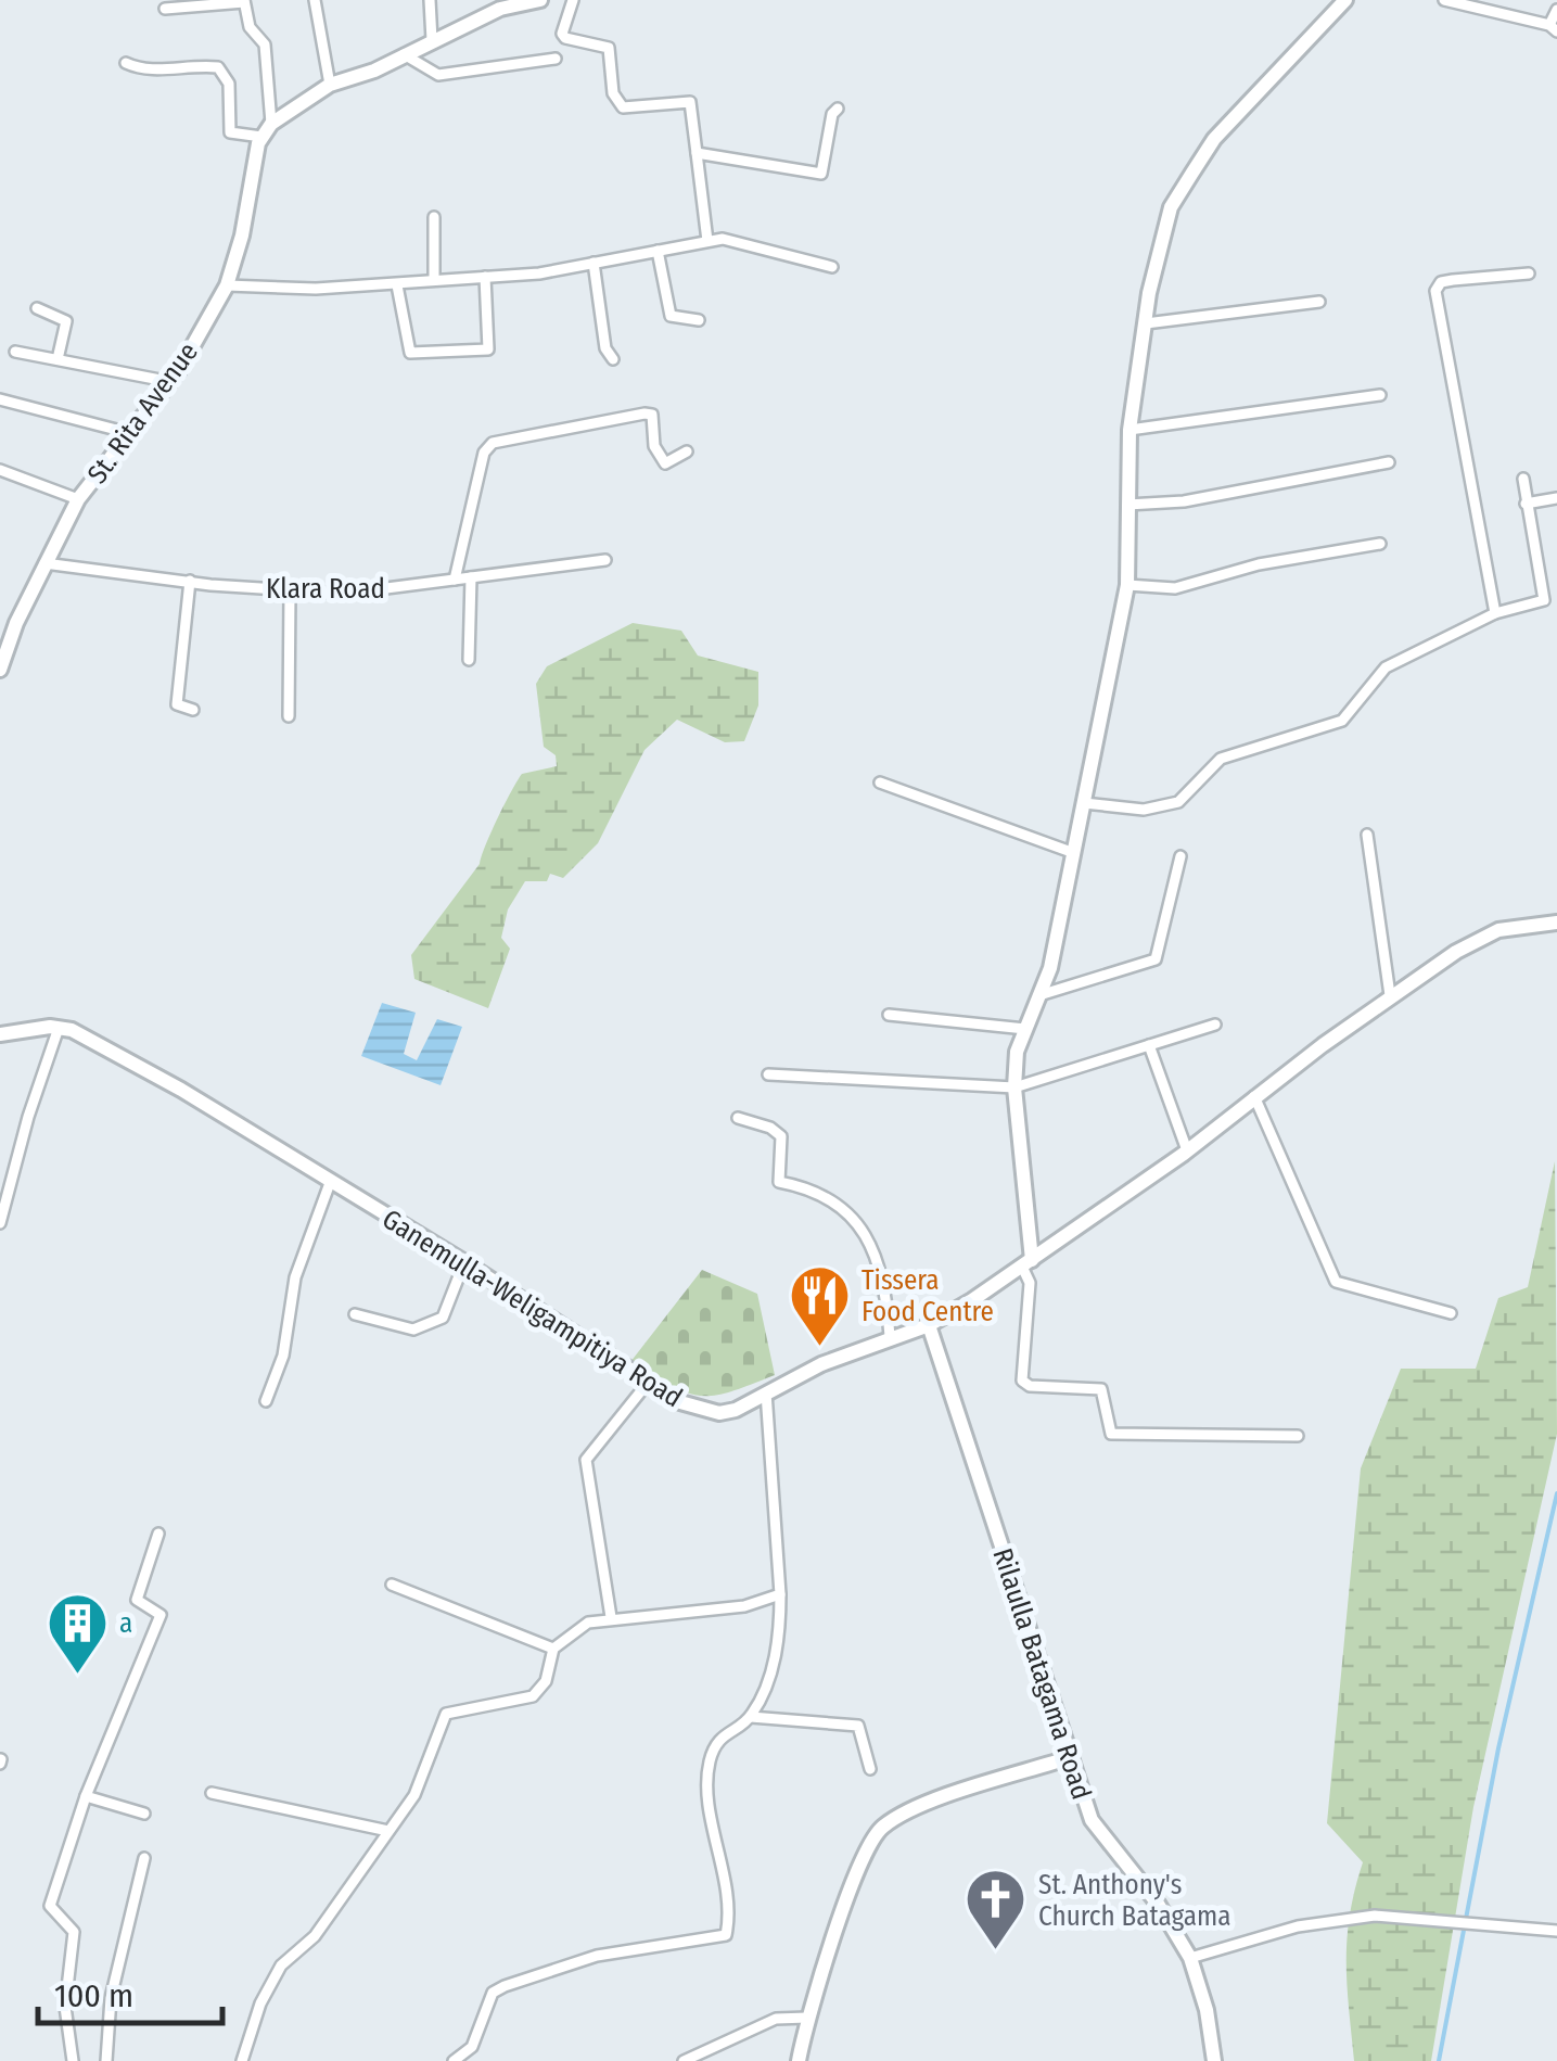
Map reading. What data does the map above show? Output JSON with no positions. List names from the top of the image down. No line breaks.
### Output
{"streets":{"street":["St. Rita Avenue","Klara Road","Ganemulla-Weligampitiya Road","Rilaulla Batagama Road"]},"crossings":[["St. Rita Avenue","Klara Road"],["Ganemulla-Weligampitiya Road","Rilaulla Batagama Road"]],"places":{"restaurant":["Tissera Food Centre"],"building":["a"],"church":["St. Anthony's Church Batagama"]},"scale_bar":"100 m"}
